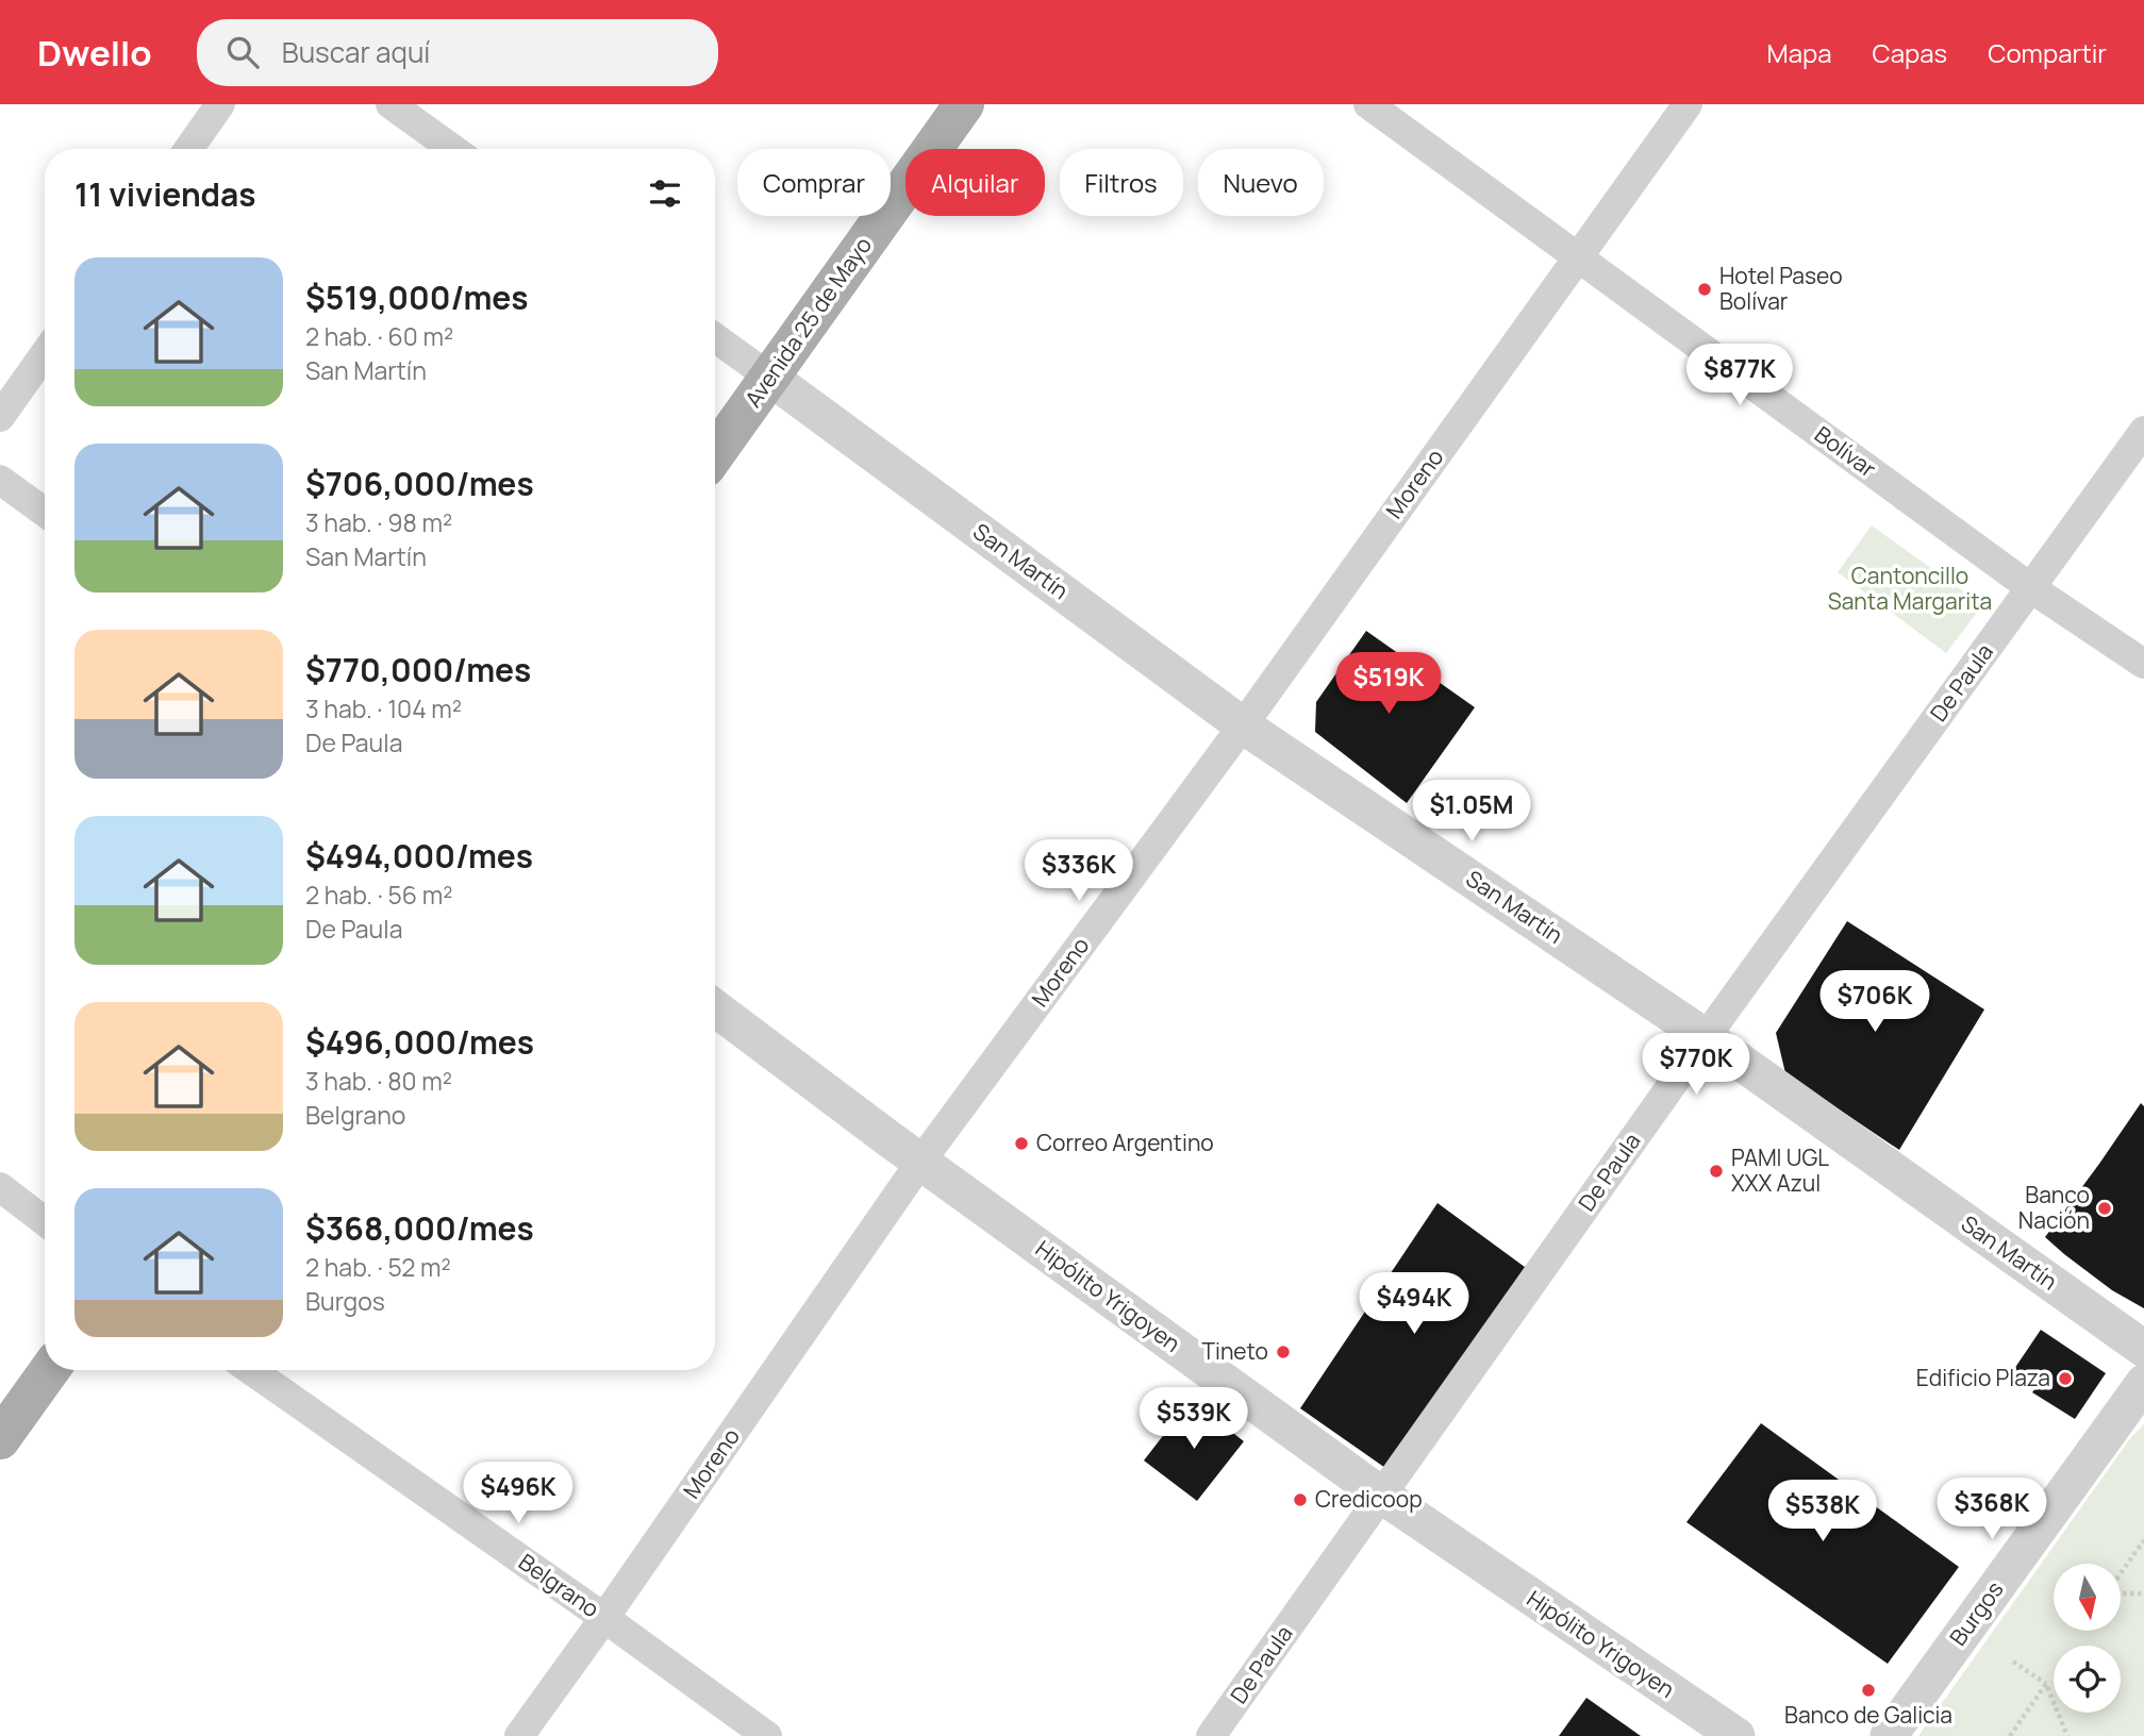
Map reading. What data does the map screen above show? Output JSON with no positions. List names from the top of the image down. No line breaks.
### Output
{"streets":{"main road":["Avenida 25 de Mayo"],"street":["Bolívar","Moreno","San Martín","De Paula","Hipólito Yrigoyen","Belgrano","Burgos"]},"crossings":[["Avenida 25 de Mayo","San Martín"],["Bolívar","Moreno"],["Bolívar","De Paula"],["Moreno","San Martín"],["Moreno","Hipólito Yrigoyen"],["Moreno","Belgrano"],["San Martín","De Paula"],["De Paula","Hipólito Yrigoyen"]],"parks":["Cantoncillo Santa Margarita"],"places":["Hotel Paseo Bolívar","Correo Argentino","PAMI UGL XXX Azul","Banco Nación","Tineto","Edificio Plaza","Credicoop","Banco de Galicia"],"north":"bottom","page":{"header":"Dwello","search":"Buscar aquí","nav":["Mapa","Capas","Compartir"],"chip":["Comprar","Alquilar","Filtros","Nuevo"],"heading":"11 viviendas","list":[{"name":"$519,000/mes","note":"2 hab. · 60 m² · San Martín"},{"name":"$706,000/mes","note":"3 hab. · 98 m² · San Martín"},{"name":"$770,000/mes","note":"3 hab. · 104 m² · De Paula"},{"name":"$494,000/mes","note":"2 hab. · 56 m² · De Paula"},{"name":"$496,000/mes","note":"3 hab. · 80 m² · Belgrano"},{"name":"$368,000/mes","note":"2 hab. · 52 m² · Burgos"}],"price":["$877K","$519K","$1.05M","$336K","$706K","$770K","$494K","$539K","$496K","$368K","$538K"]}}
